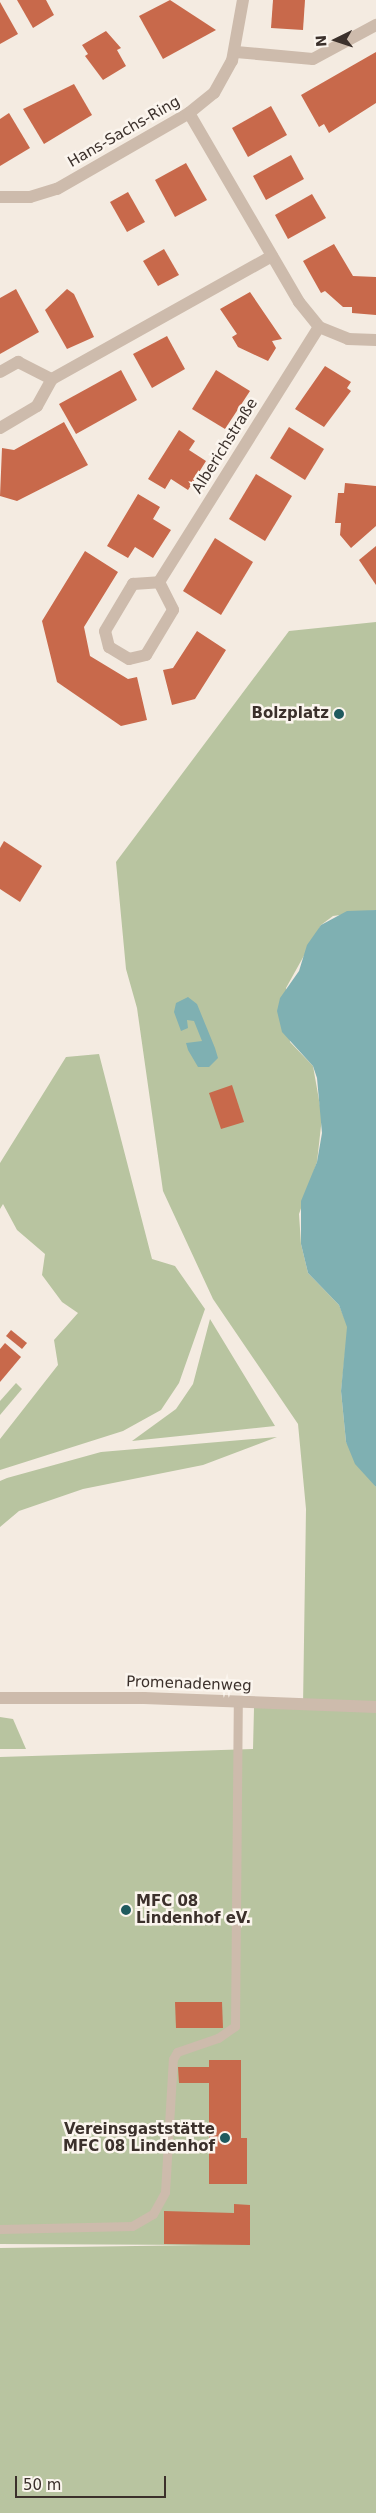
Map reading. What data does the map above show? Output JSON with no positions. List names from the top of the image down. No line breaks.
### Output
{"streets":{"street":["Hans-Sachs-Ring","Alberichstraße","Promenadenweg"]},"places":["Bolzplatz","MFC 08 Lindenhof eV.","Vereinsgaststätte MFC 08 Lindenhof"],"scale_bar":"50 m","north":"left"}
